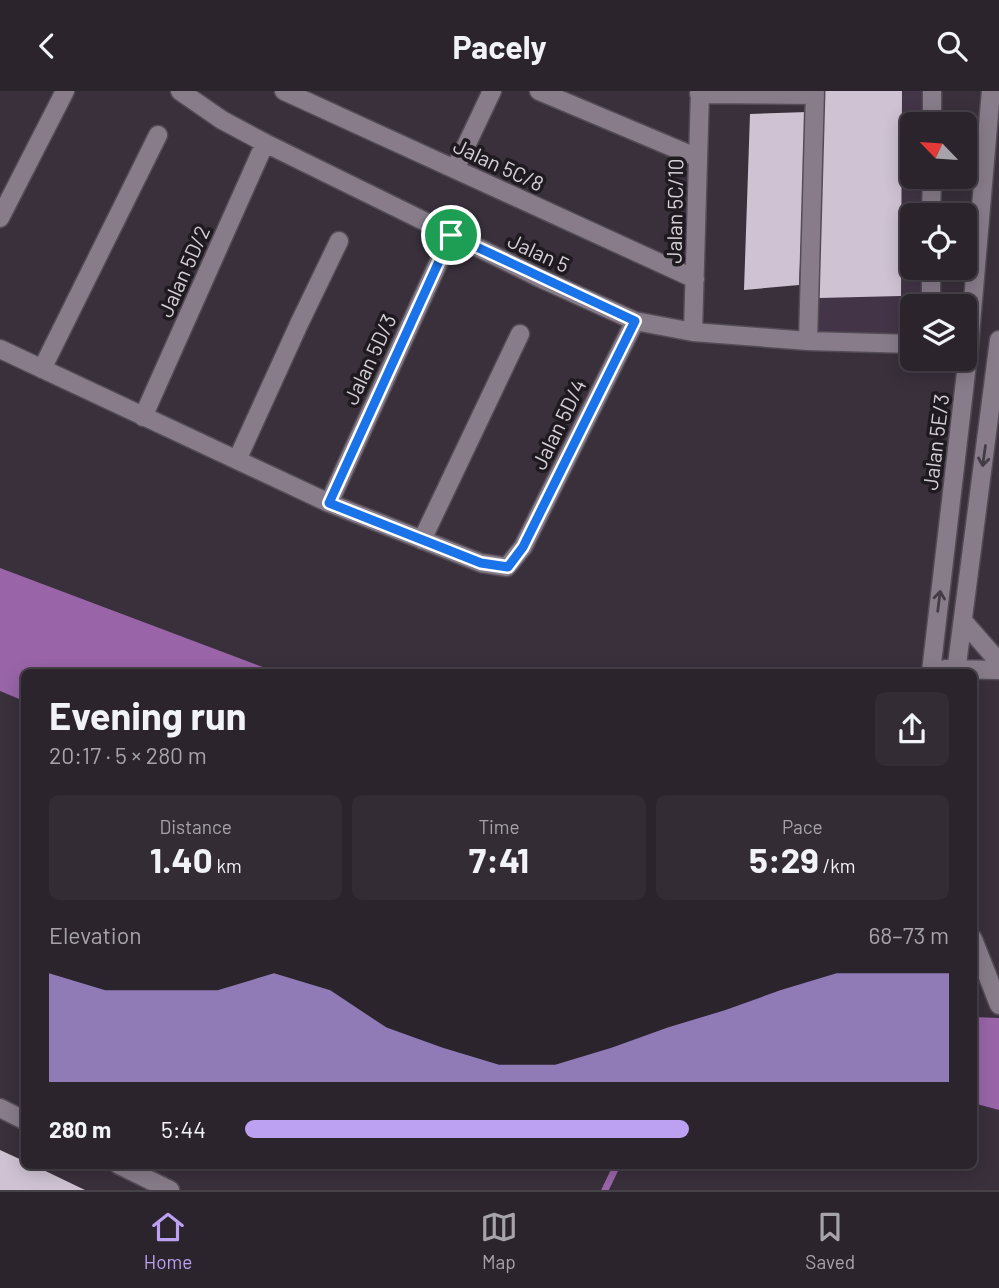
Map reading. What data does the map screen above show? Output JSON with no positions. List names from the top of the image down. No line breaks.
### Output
{"streets":{"street":["Jalan 5C/8","Jalan 5C/10","Jalan 5","Jalan 5D/2","Jalan 5D/3","Jalan 5D/4","Jalan 5E/3"]},"crossings":[["Jalan 5C/8","Jalan 5C/10"],["Jalan 5C/10","Jalan 5"],["Jalan 5","Jalan 5D/2"],["Jalan 5","Jalan 5D/3"],["Jalan 5","Jalan 5D/4"]],"north":"top left","page":{"header":"Pacely","heading":["Evening run","20:17 · 5 × 280 m"],"stats":[["Distance","1.40 km"],["Time","7:41"],["Pace","5:29 /km"]],"chart":["Elevation","68–73 m"],"list":[{"name":"280 m","note":"5:44"}],"tabs":["Home","Map","Saved"]}}
